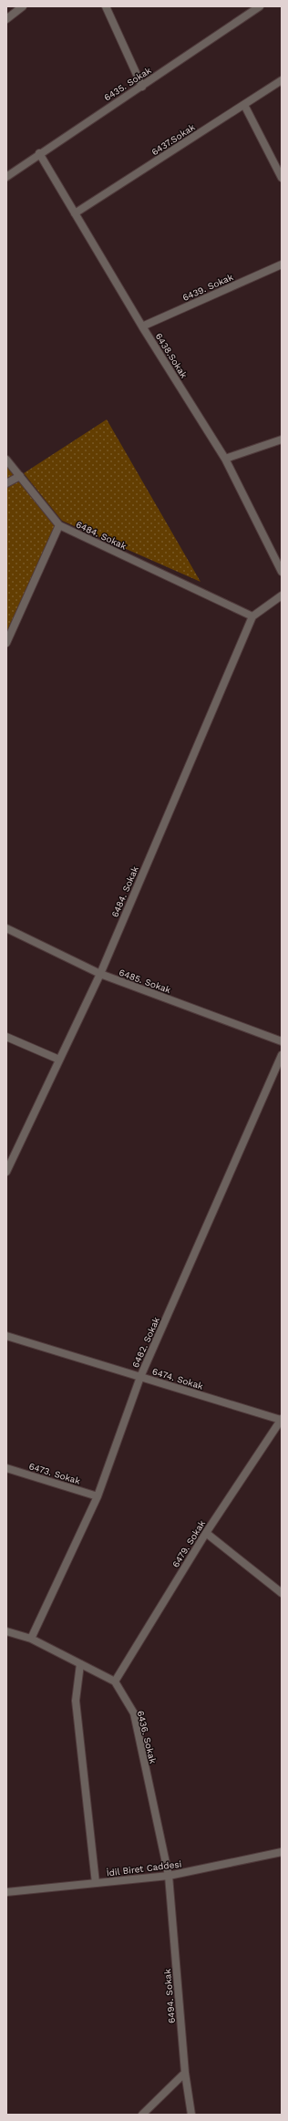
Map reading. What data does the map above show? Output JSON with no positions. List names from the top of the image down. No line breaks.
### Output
{"streets":{"street":["6435. Sokak","6437.Sokak","6439. Sokak","6438.Sokak","6484. Sokak","6485. Sokak","6482. Sokak","6474. Sokak","6473. Sokak","6479. Sokak","6436. Sokak","İdil Biret Caddesi","6494. Sokak"]},"crossings":[["6435. Sokak","6438.Sokak"],["6437.Sokak","6438.Sokak"],["6439. Sokak","6438.Sokak"],["6484. Sokak","6485. Sokak"],["6482. Sokak","6474. Sokak"],["6482. Sokak","6473. Sokak"],["6474. Sokak","6479. Sokak"],["6479. Sokak","6436. Sokak"],["6436. Sokak","İdil Biret Caddesi"],["6436. Sokak","6494. Sokak"],["İdil Biret Caddesi","6494. Sokak"]]}
